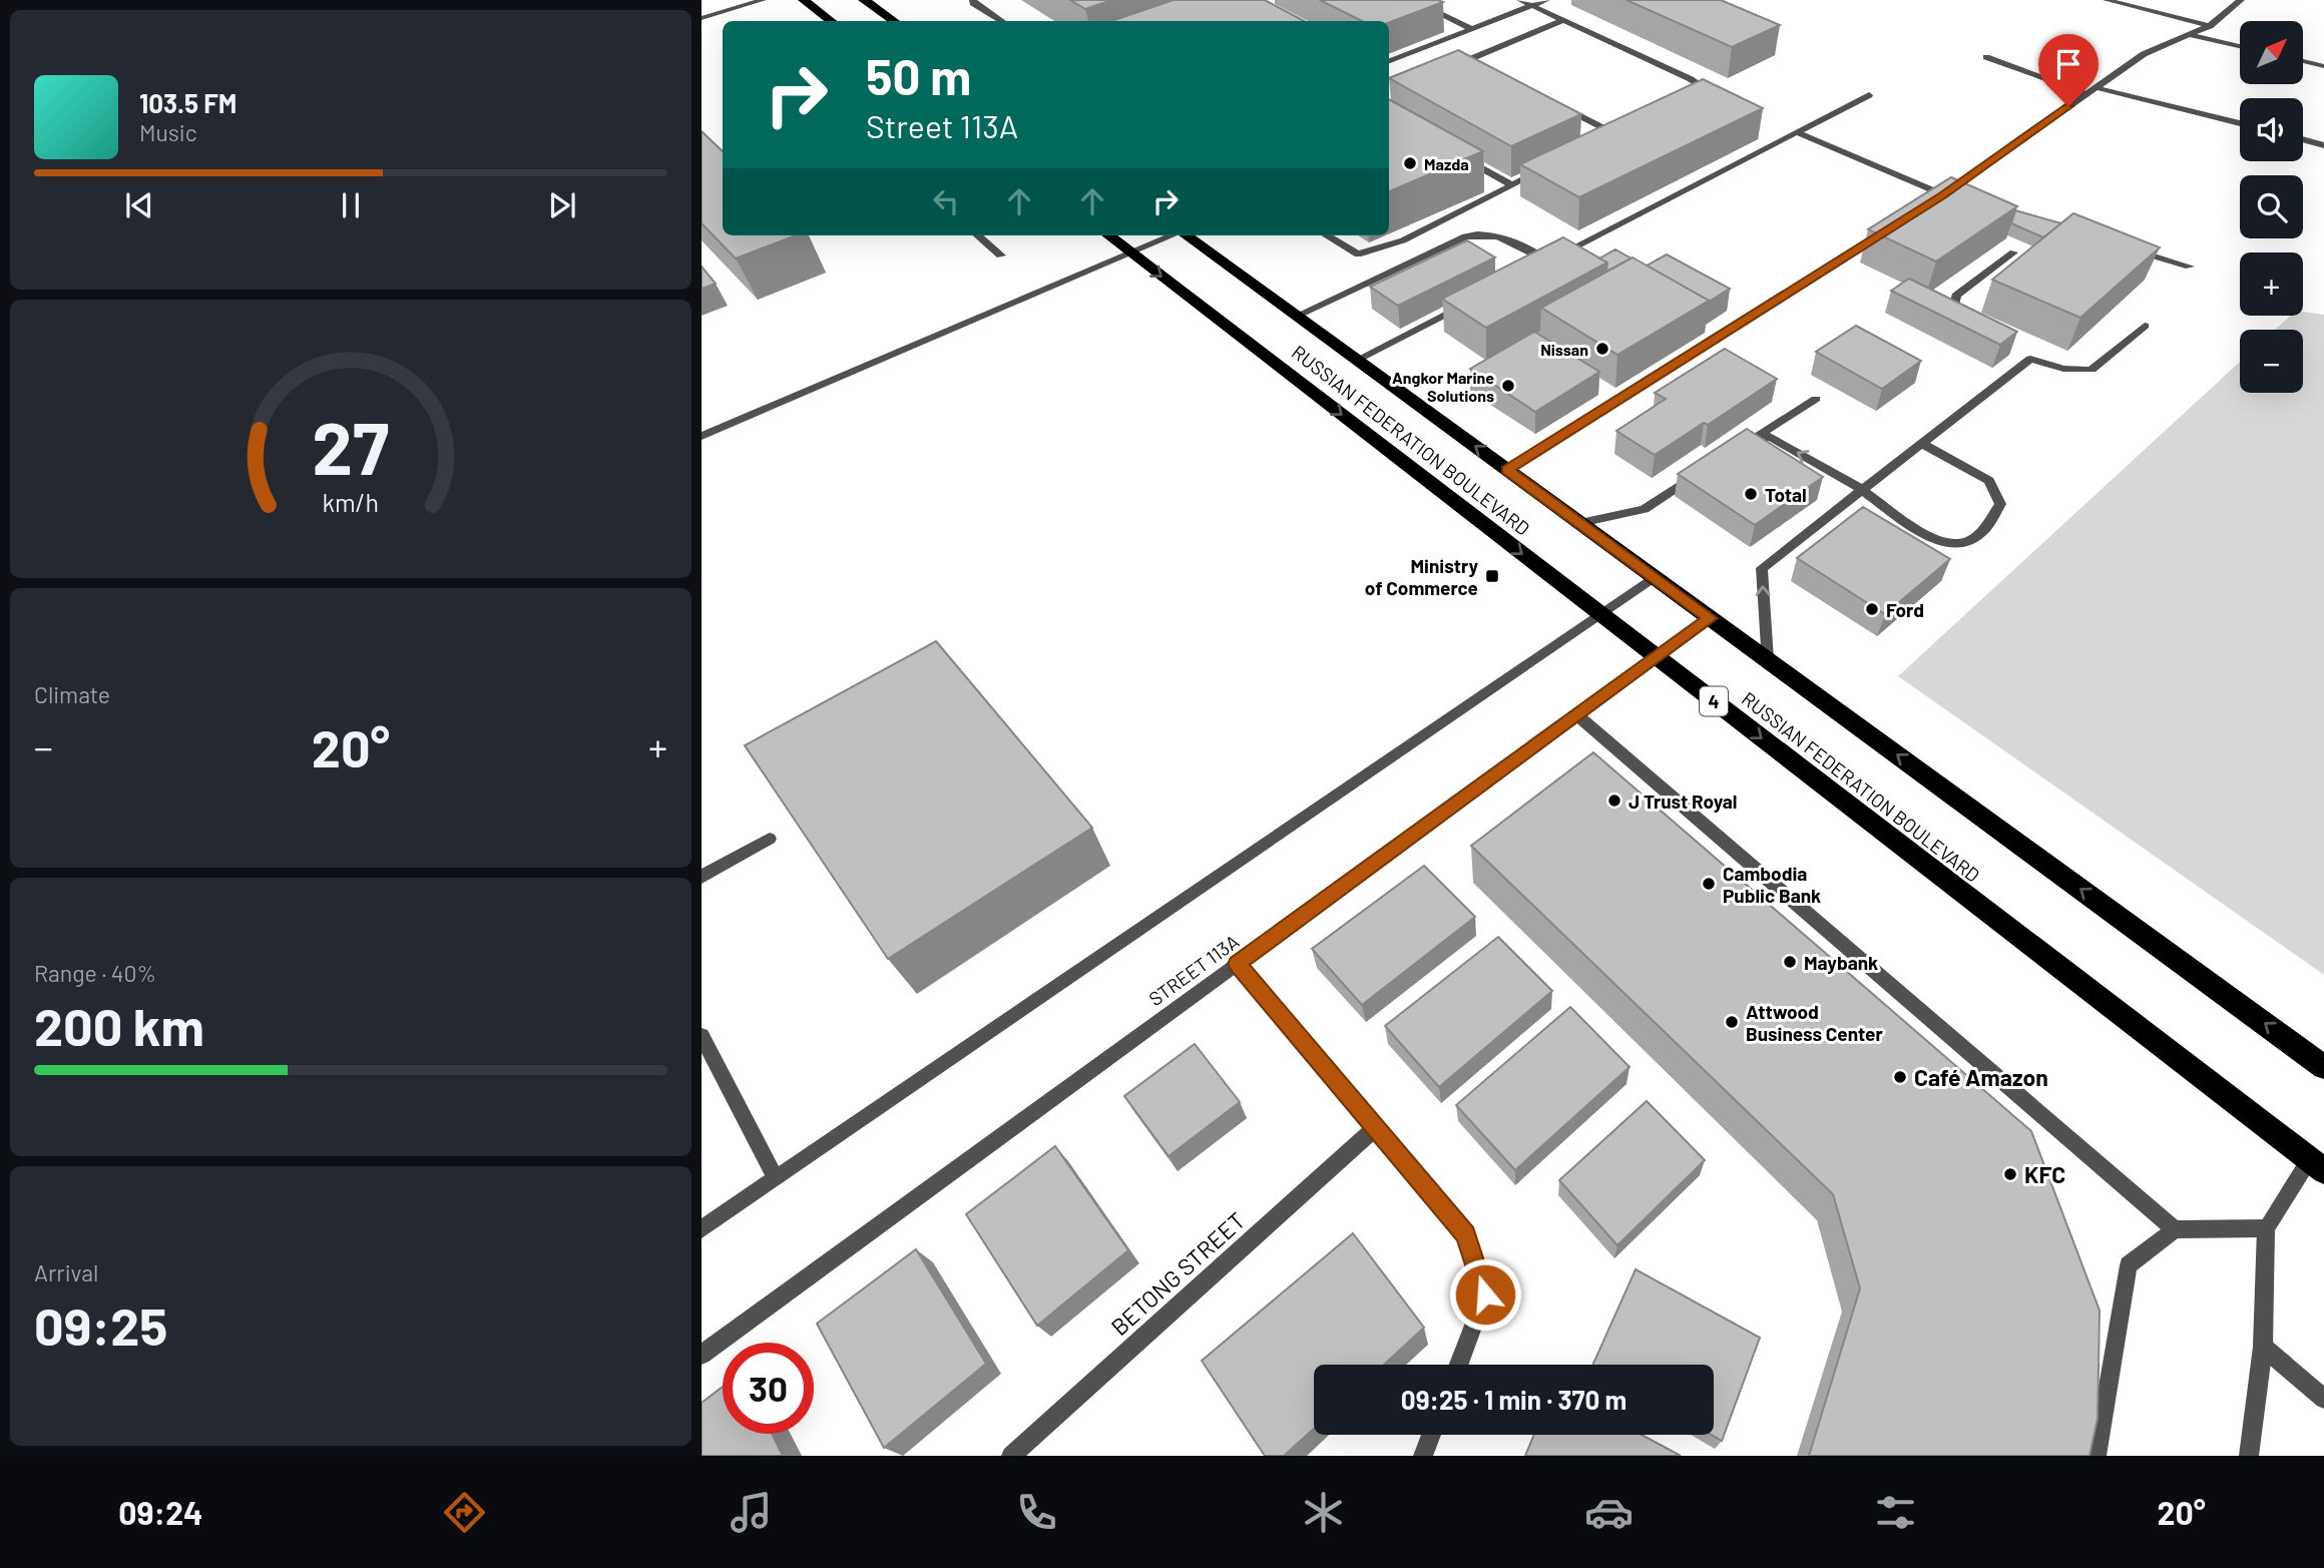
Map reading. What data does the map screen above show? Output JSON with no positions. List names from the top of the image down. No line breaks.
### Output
{"streets":{"highway":["RUSSIAN FEDERATION BOULEVARD","4"],"street":["STREET 113A","BETONG STREET"]},"crossings":[["RUSSIAN FEDERATION BOULEVARD","STREET 113A"]],"places":{"other":["Mazda","Nissan","Angkor Marine Solutions","Total","Ford","J Trust Royal","Cambodia Public Bank","Maybank","Attwood Business Center","Café Amazon","KFC"],"transit":["Ministry of Commerce"]},"north":"top right","page":{"map_buttons":["+","−"],"turn":["50 m","Street 113A"],"song":["103.5 FM","Music"],"tile":["Climate",["Range · 40%","200 km"],["Arrival","09:25"]],"heat":["−","20°","+"],"limit":"30","trip":"09:25 · 1 min · 370 m","tabs":["09:24","20°"],"gauge":["27","km/h"]}}
